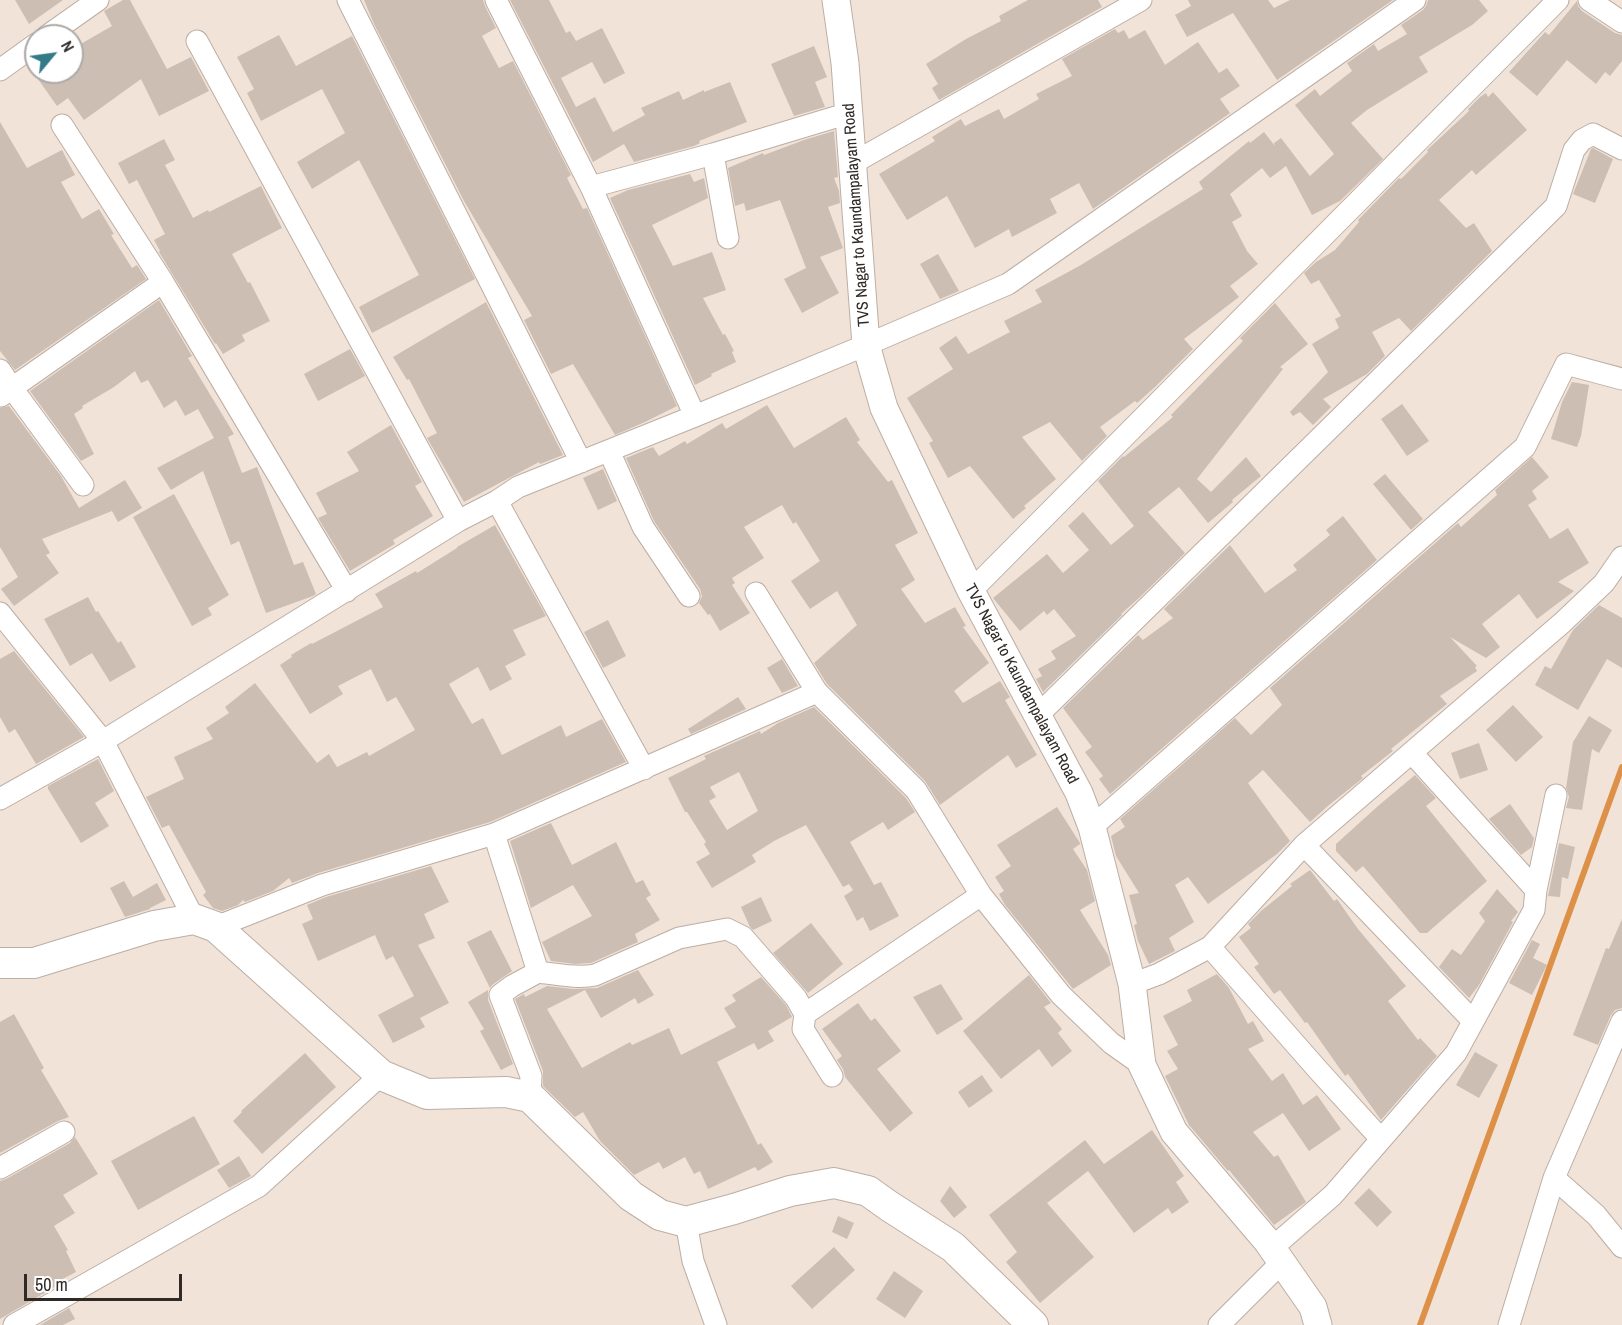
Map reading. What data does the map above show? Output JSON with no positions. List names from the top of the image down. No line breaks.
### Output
{"streets":{"street":["TVS Nagar to Kaundampalayam Road"]},"scale_bar":"50 m","north":"top right"}
